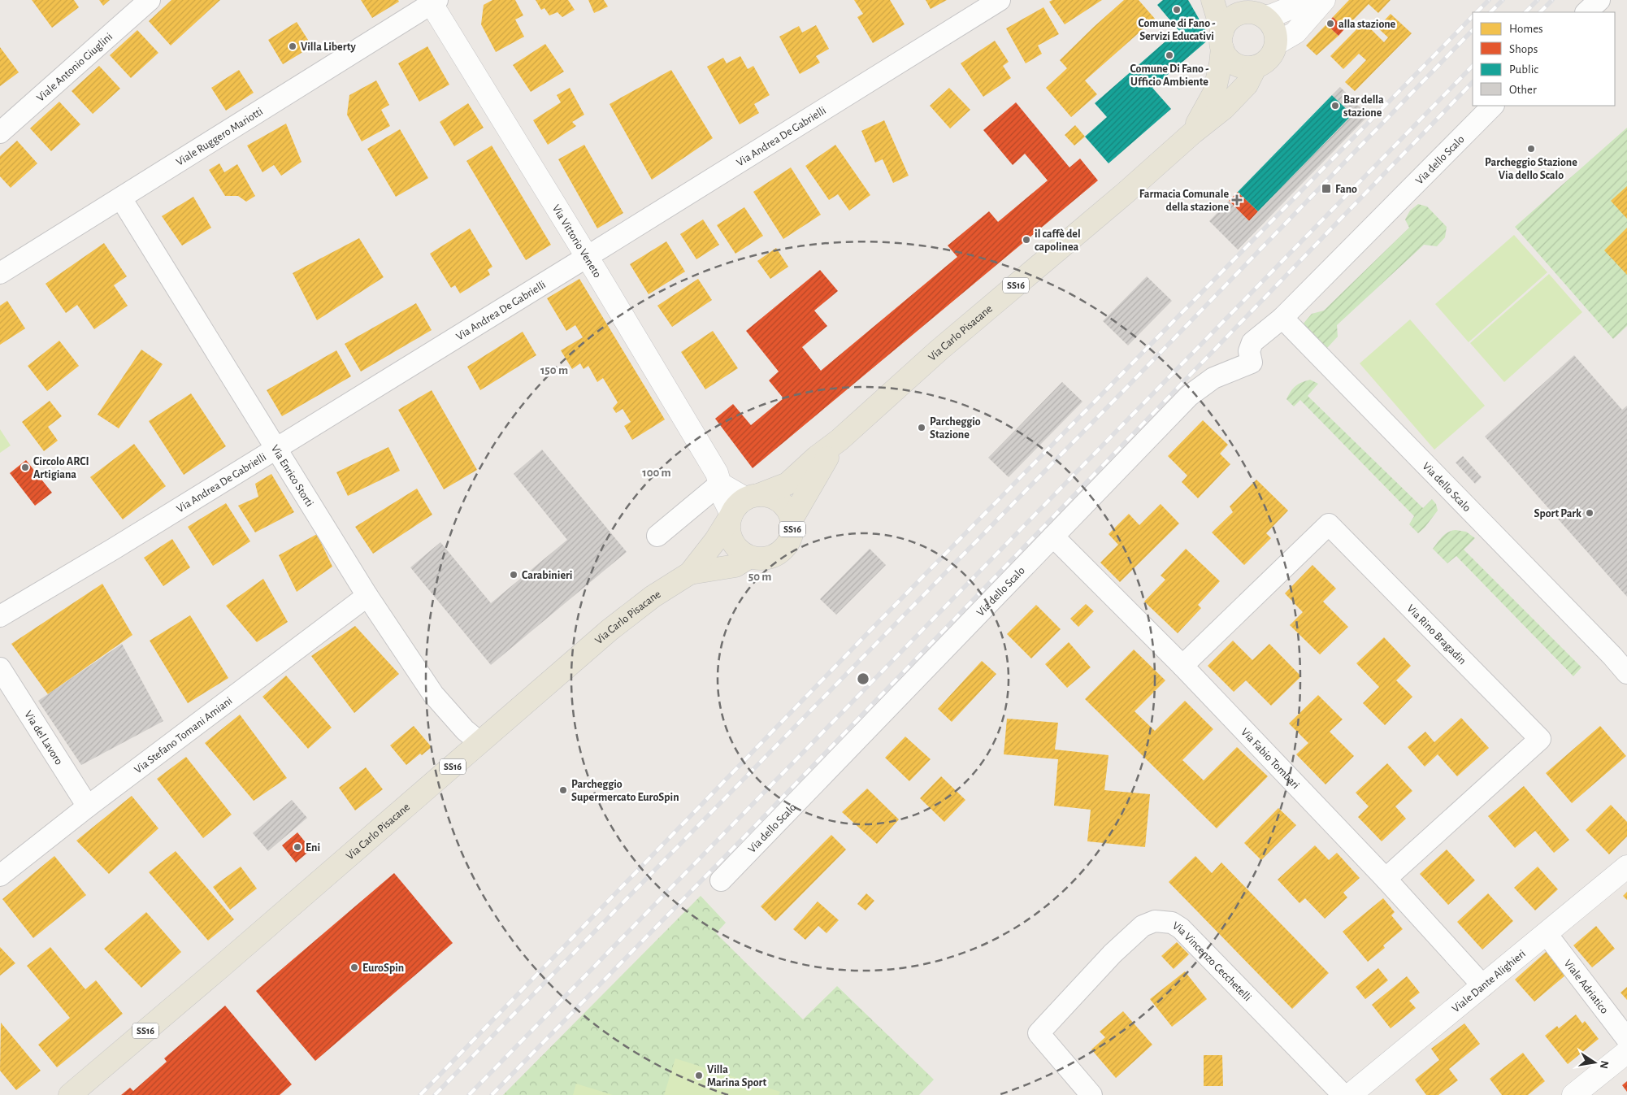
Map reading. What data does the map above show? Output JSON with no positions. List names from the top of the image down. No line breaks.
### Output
{"streets":{"main road":["SS16","Via Carlo Pisacane"],"street":["Viale Antonio Giuglini","Via Andrea De Gabrielli","Viale Ruggero Mariotti","Via dello Scalo","Via Vittorio Veneto","Via Enrico Storti","Via Rino Bragadin","Via Stefano Tomani Amiani","Via del Lavoro","Via Fabio Tombari","Via Vincenzo Cecchetelli","Viale Dante Alighieri","Viale Adriatico"]},"crossings":[["Via Andrea De Gabrielli","Via Vittorio Veneto"],["Via Andrea De Gabrielli","Via Enrico Storti"],["Viale Ruggero Mariotti","Via Vittorio Veneto"],["Viale Ruggero Mariotti","Via Enrico Storti"],["Via dello Scalo","Via Fabio Tombari"],["SS16","Via Carlo Pisacane"],["Via Carlo Pisacane","Via Enrico Storti"],["Via Enrico Storti","Via Stefano Tomani Amiani"],["Via Rino Bragadin","Via Fabio Tombari"],["Via Stefano Tomani Amiani","Via del Lavoro"],["Via Fabio Tombari","Viale Dante Alighieri"],["Viale Dante Alighieri","Viale Adriatico"]],"places":{"other":["Comune di Fano - Servizi Educativi","alla stazione","Villa Liberty","Comune Di Fano - Ufficio Ambiente","Bar della stazione","Parcheggio Stazione Via dello Scalo","il caffè del capolinea","Parcheggio Stazione","Circolo ARCI Artigiana","Sport Park","Carabinieri","Parcheggio Supermercato EuroSpin","Eni","EuroSpin","Villa Marina Sport"],"transit":["Fano"],"health":["Farmacia Comunale della stazione"]},"legend":["Homes","Shops","Public","Other"],"north":"right","rings":["150 m","100 m","50 m"]}
